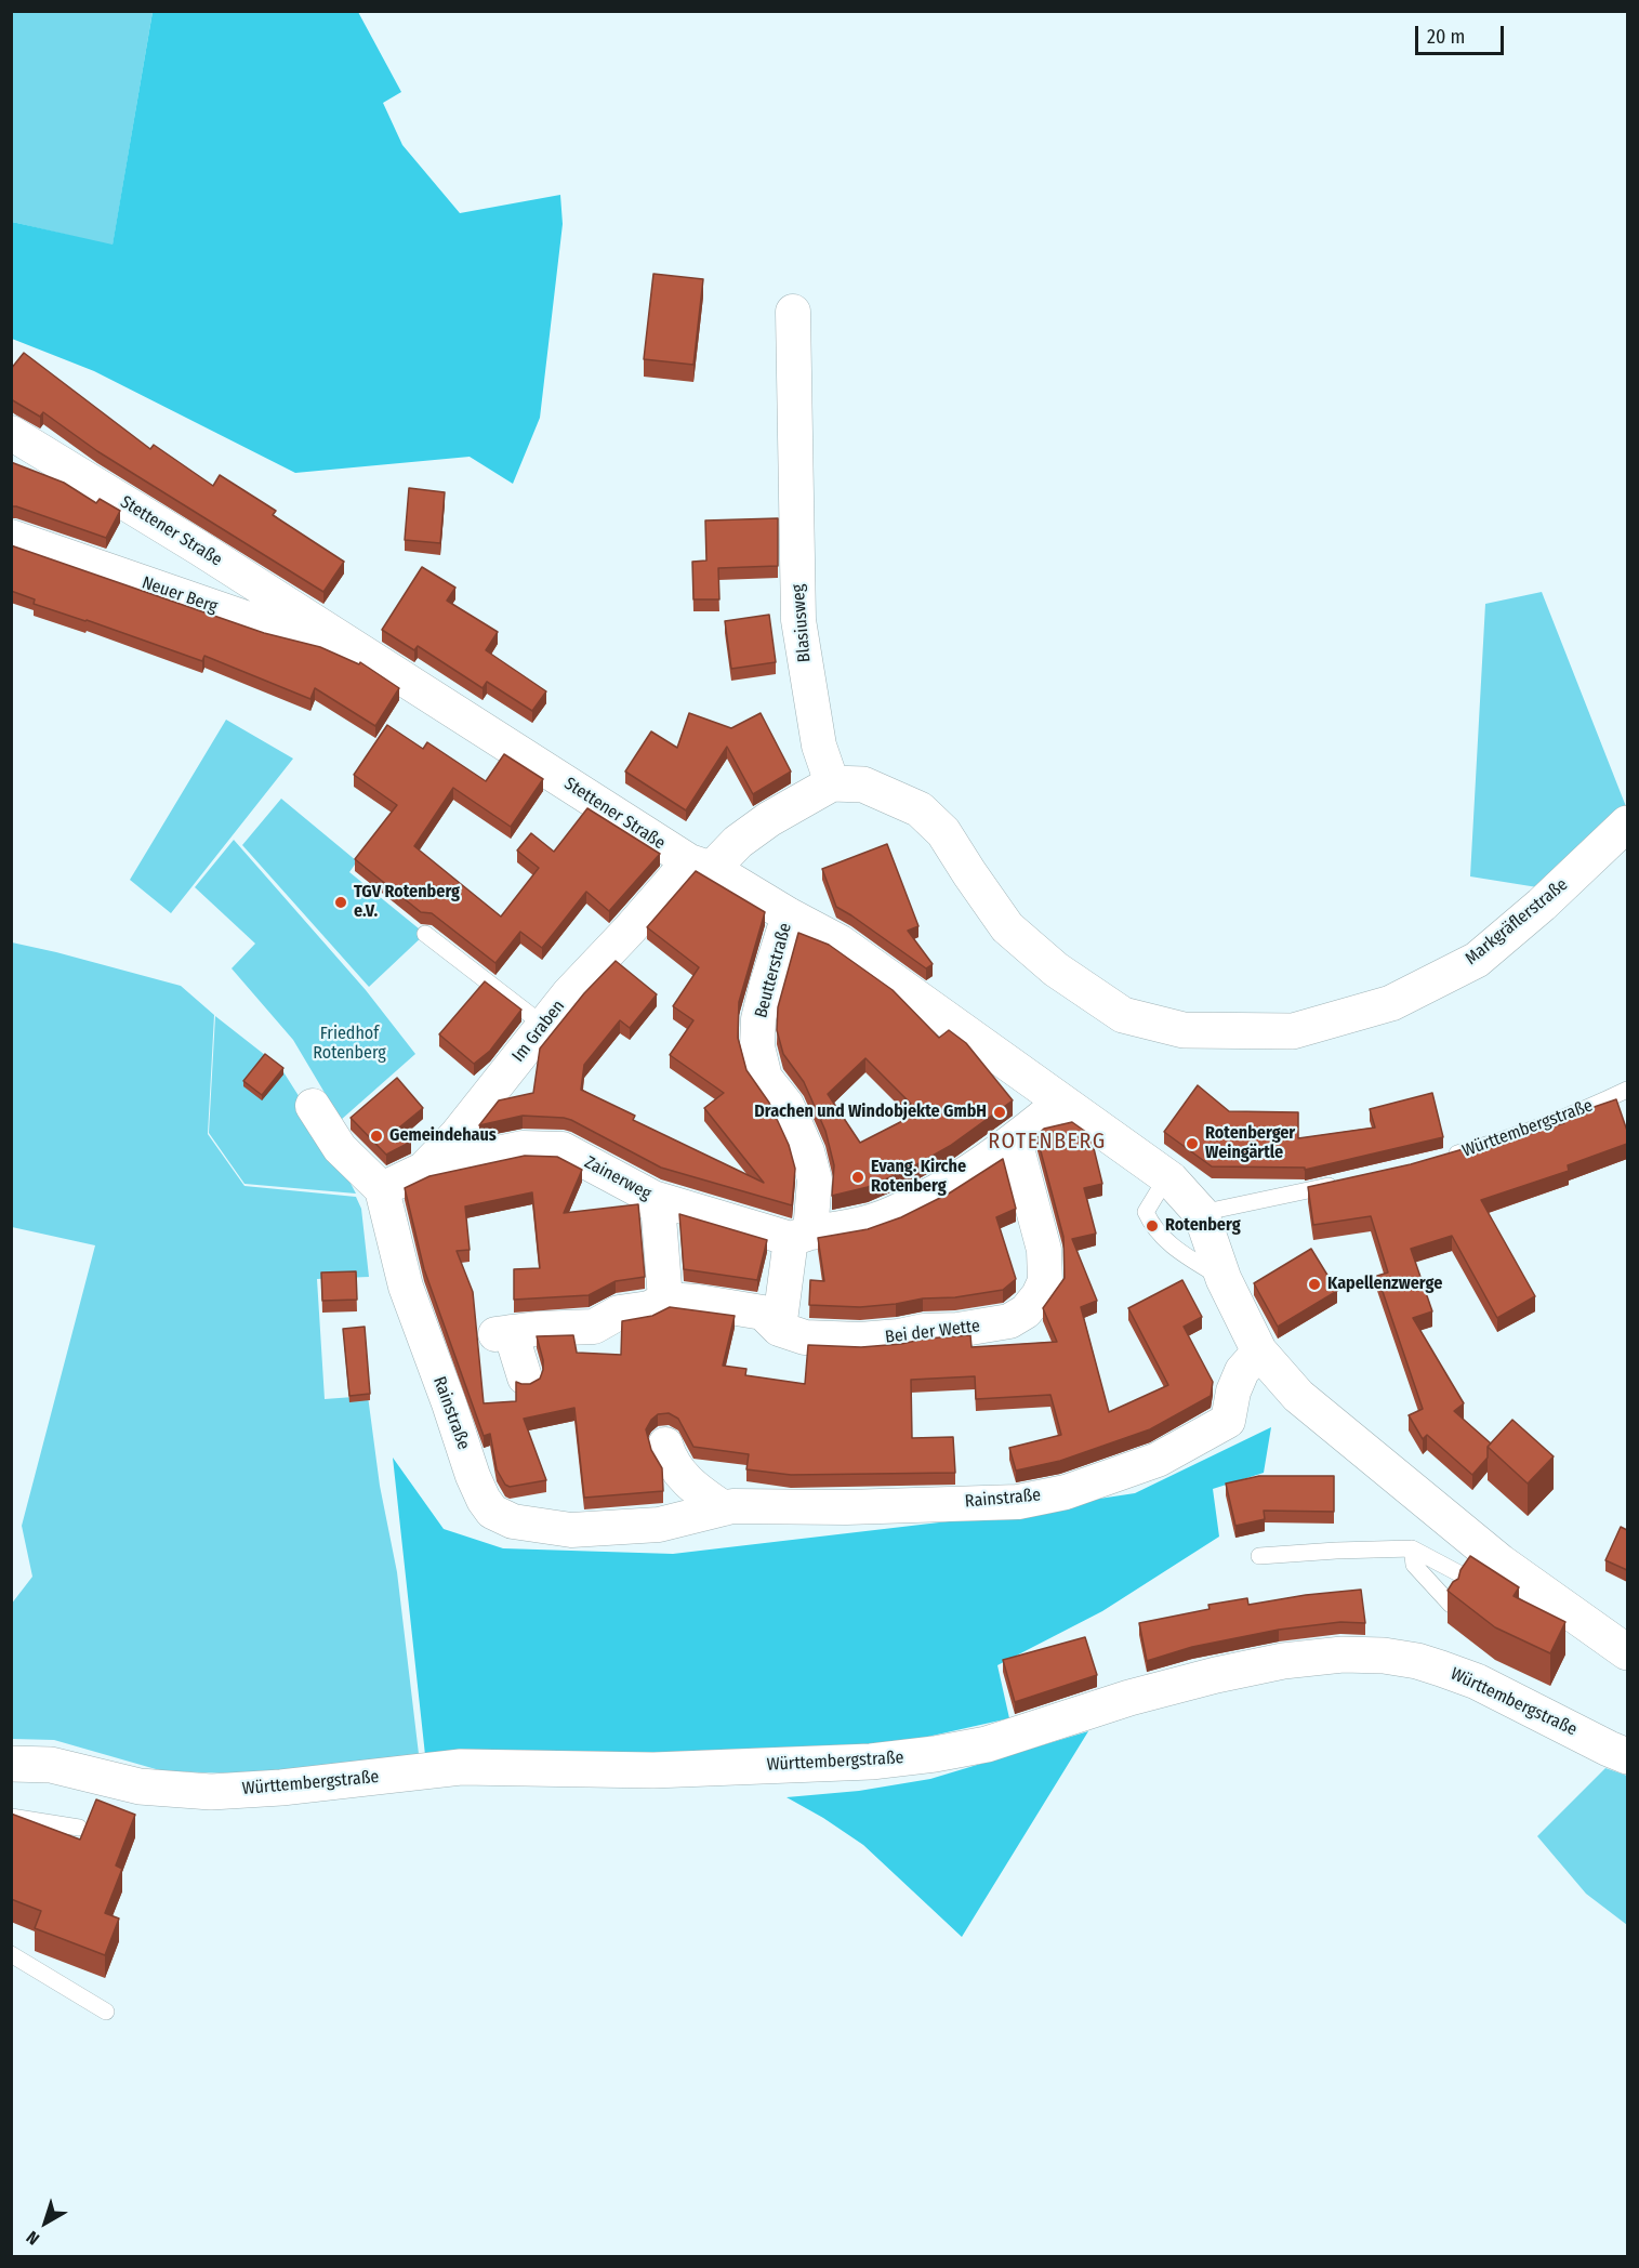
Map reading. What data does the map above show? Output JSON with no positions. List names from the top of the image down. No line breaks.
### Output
{"streets":{"street":["Stettener Straße","Neuer Berg","Blasiusweg","Markgräflerstraße","Beutterstraße","Im Graben","Württembergstraße","Zainerweg","Bei der Wette","Rainstraße"]},"crossings":[["Stettener Straße","Neuer Berg"],["Stettener Straße","Beutterstraße"],["Stettener Straße","Im Graben"],["Blasiusweg","Markgräflerstraße"],["Beutterstraße","Zainerweg"],["Beutterstraße","Bei der Wette"],["Im Graben","Zainerweg"],["Im Graben","Rainstraße"]],"districts":["ROTENBERG"],"parks":["Friedhof Rotenberg"],"places":["TGV Rotenberg e.V.","Drachen und Windobjekte GmbH","Gemeindehaus","Rotenberger Weingärtle","Evang. Kirche Rotenberg","Rotenberg","Kapellenzwerge"],"scale_bar":"20 m","north":"bottom left"}
